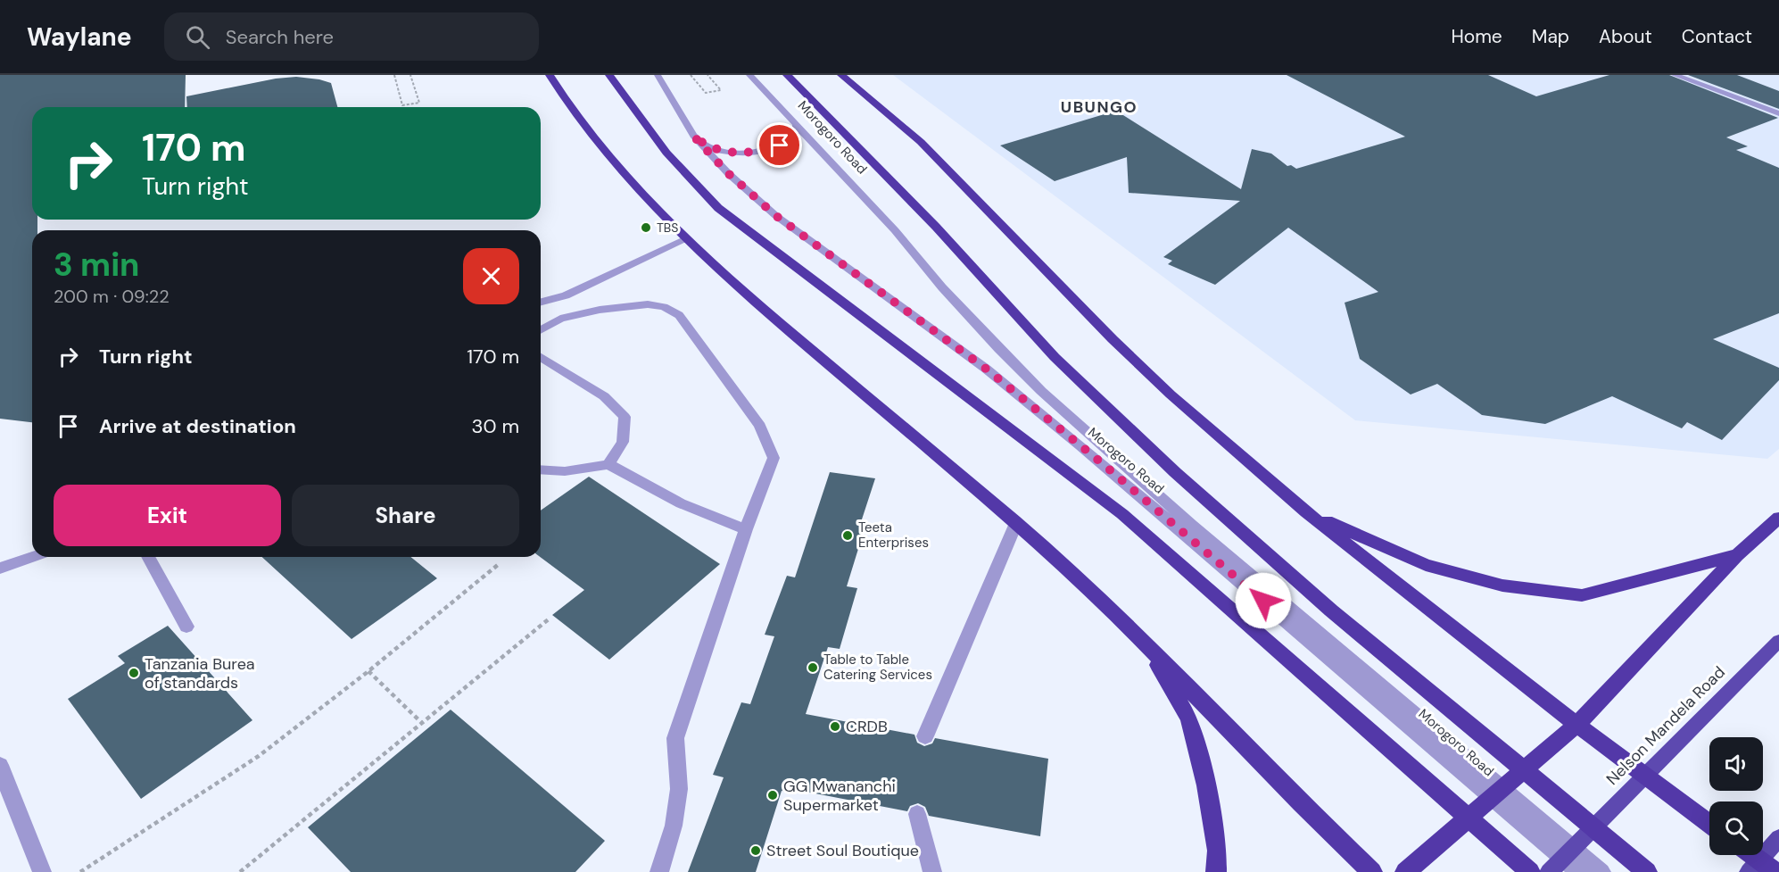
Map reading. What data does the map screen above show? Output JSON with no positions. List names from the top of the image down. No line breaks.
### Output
{"streets":{"highway":["Morogoro Road"],"main road":["Nelson Mandela Road"]},"districts":["UBUNGO"],"places":["TBS","Teeta Enterprises","Table to Table Catering Services","Tanzania Burea of standards","CRDB","GG Mwananchi Supermarket","Street Soul Boutique"],"page":{"header":"Waylane","search":"Search here","nav":["Home","Map","About","Contact"],"turn":["170 m","Turn right"],"heading":["3 min","200 m · 09:22"],"list":[{"name":"Turn right","value":"170 m"},{"name":"Arrive at destination","value":"30 m"}],"buttons":["Exit","Share"]}}
